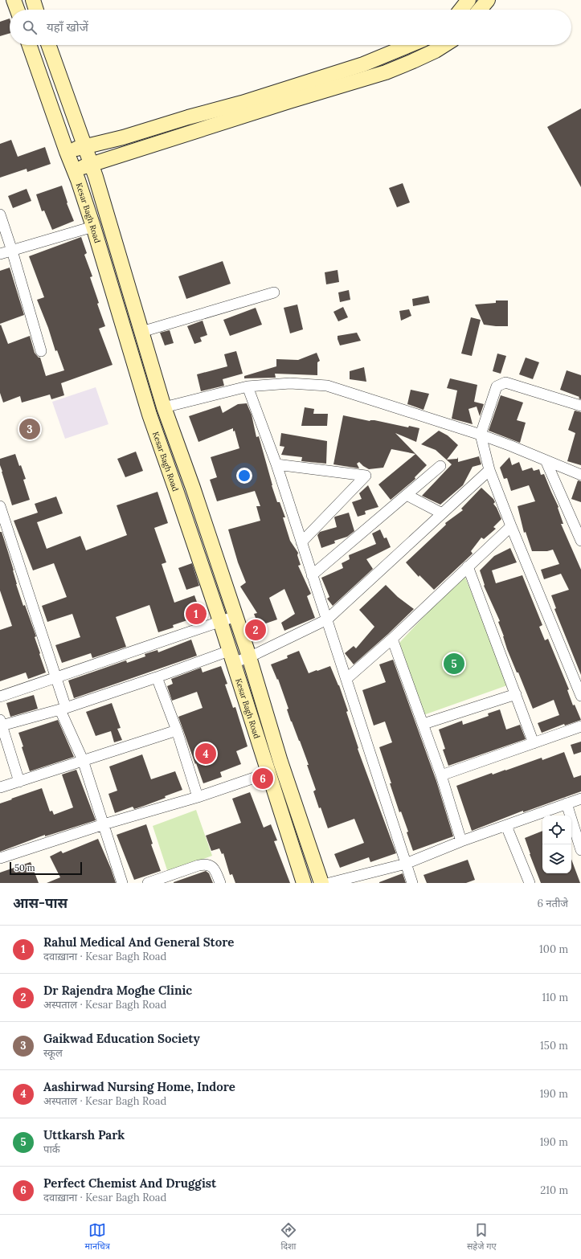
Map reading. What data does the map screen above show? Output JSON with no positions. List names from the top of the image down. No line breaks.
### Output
{"streets":{"main road":["Kesar Bagh Road"]},"scale_bar":"50 m","page":{"search":"यहाँ खोजें","pins":["3","1","2","5","4","6"],"scale":"50 m","heading":["आस-पास","6 नतीजे"],"list":[{"mark":"1","name":"Rahul Medical And General Store","note":"दवाख़ाना · Kesar Bagh Road","value":"100 m"},{"mark":"2","name":"Dr Rajendra Moghe Clinic","note":"अस्पताल · Kesar Bagh Road","value":"110 m"},{"mark":"3","name":"Gaikwad Education Society","note":"स्कूल","value":"150 m"},{"mark":"4","name":"Aashirwad Nursing Home, Indore","note":"अस्पताल · Kesar Bagh Road","value":"190 m"},{"mark":"5","name":"Uttkarsh Park","note":"पार्क","value":"190 m"},{"mark":"6","name":"Perfect Chemist And Druggist","note":"दवाख़ाना · Kesar Bagh Road","value":"210 m"}],"nav":["मानचित्र","दिशा","सहेजे गए"]}}
